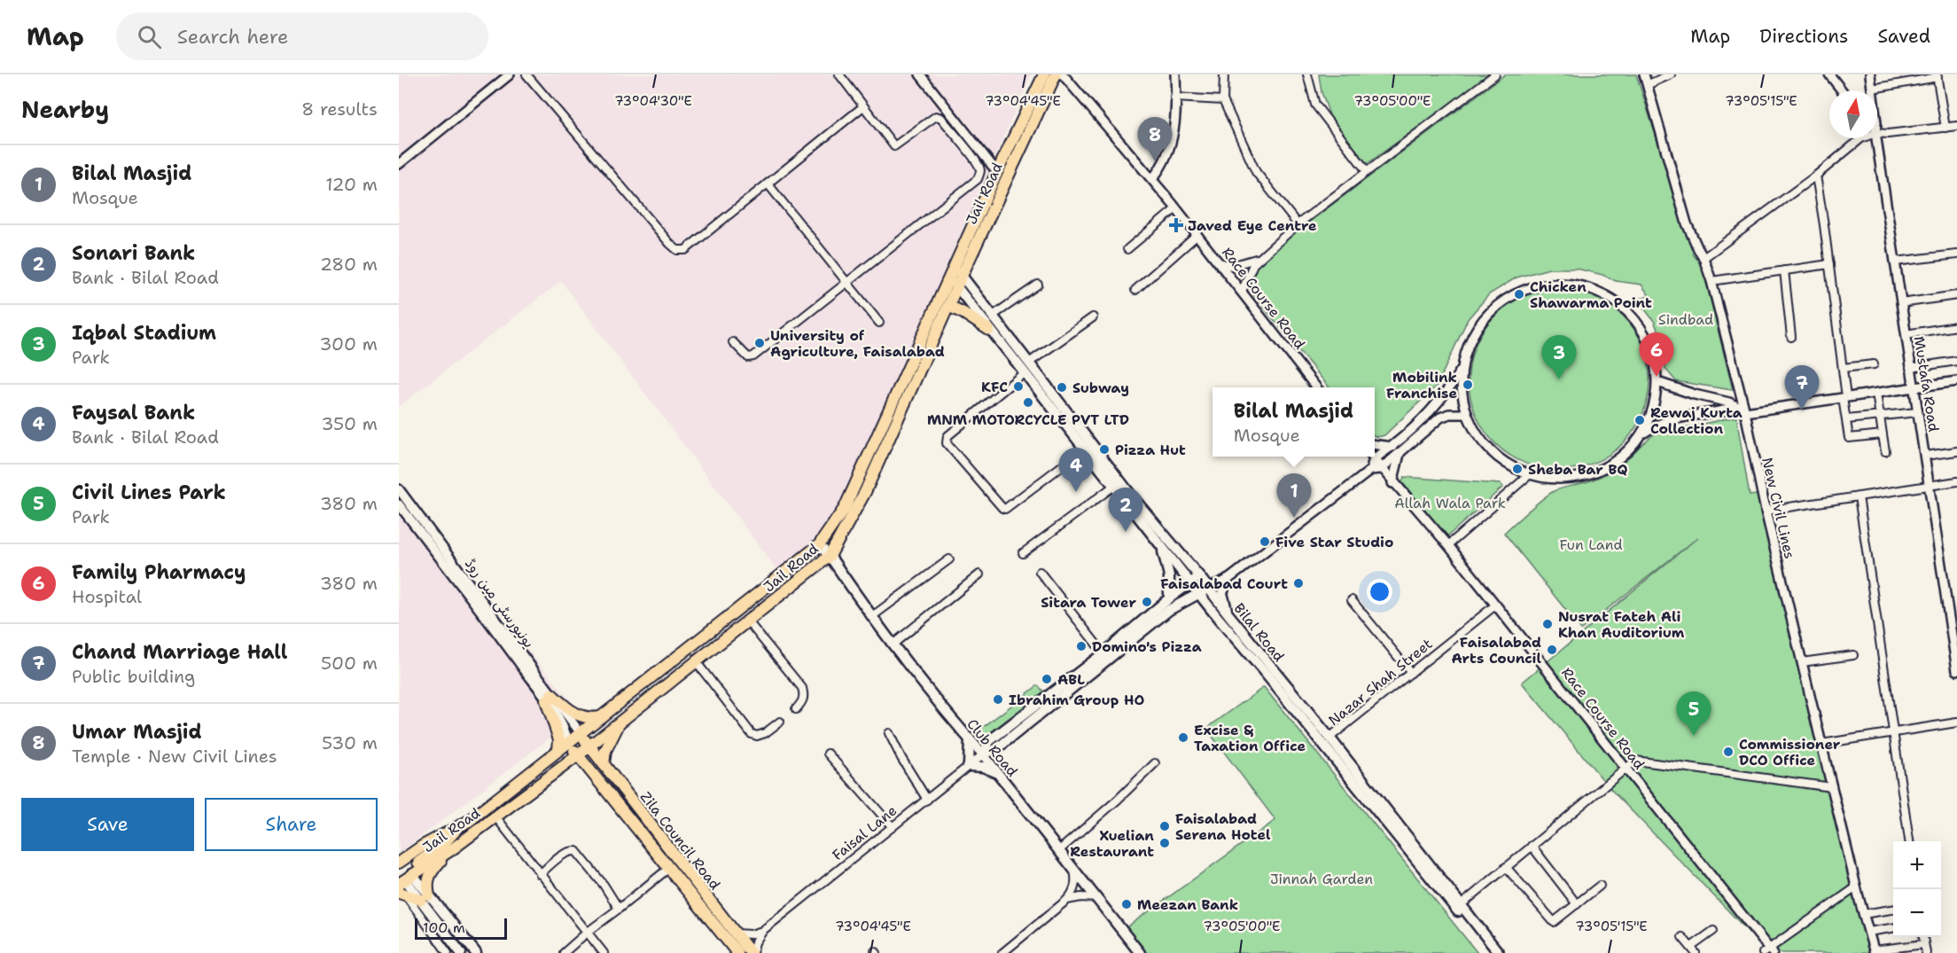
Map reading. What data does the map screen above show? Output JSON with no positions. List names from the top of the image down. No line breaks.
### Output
{"streets":{"main road":["Jail Road","Bilal Road","Club Road","Faisal Lane","Zila Council Road"],"street":["Race Course Road","Mustafa Road","New Civil Lines","یونیورسٹی مین روڈ","Nazar Shah Street"]},"crossings":[["Jail Road","Bilal Road"],["Jail Road","Club Road"],["Jail Road","Zila Council Road"],["Race Course Road","Nazar Shah Street"],["Bilal Road","Nazar Shah Street"],["Bilal Road","Faisal Lane"],["Club Road","Faisal Lane"],["Faisal Lane","Zila Council Road"]],"parks":["Sindbad","Allah Wala Park","Fun Land","Jinnah Garden"],"places":{"health":["Javed Eye Centre"],"other":["Chicken Shawarma Point","University of Agriculture, Faisalabad","Mobilink Franchise","KFC","Subway","MNM MOTORCYCLE PVT LTD","Rewaj Kurta Collection","Pizza Hut","Sheba Bar BQ","Five Star Studio","Faisalabad Court","Sitara Tower","Nusrat Fateh Ali Khan Auditorium","Domino's Pizza","Faisalabad Arts Council","ABL","Ibrahim Group HO","Excise & Taxation Office","Commissioner DCO Office","Faisalabad Serena Hotel","Xuelian Restaurant","Meezan Bank"]},"scale_bar":"100 m","north":"top","page":{"header":"Map","search":"Search here","nav":["Map","Directions","Saved"],"heading":["Nearby","8 results"],"pins":["8","6","3","7","4","1","2","5"],"list":[{"mark":"1","name":"Bilal Masjid","note":"Mosque","value":"120 m"},{"mark":"2","name":"Sonari Bank","note":"Bank · Bilal Road","value":"280 m"},{"mark":"3","name":"Iqbal Stadium","note":"Park","value":"300 m"},{"mark":"4","name":"Faysal Bank","note":"Bank · Bilal Road","value":"350 m"},{"mark":"5","name":"Civil Lines Park","note":"Park","value":"380 m"},{"mark":"6","name":"Family Pharmacy","note":"Hospital","value":"380 m"},{"mark":"7","name":"Chand Marriage Hall","note":"Public building","value":"500 m"},{"mark":"8","name":"Umar Masjid","note":"Temple · New Civil Lines","value":"530 m"}],"popup":["Bilal Masjid","Mosque"],"buttons":["Save","Share"],"map_buttons":["+","−"],"scale":"100 m"},"coordinates":["73°04'45\"E","73°05'00\"E","73°04'30\"E","73°05'15\"E"]}
